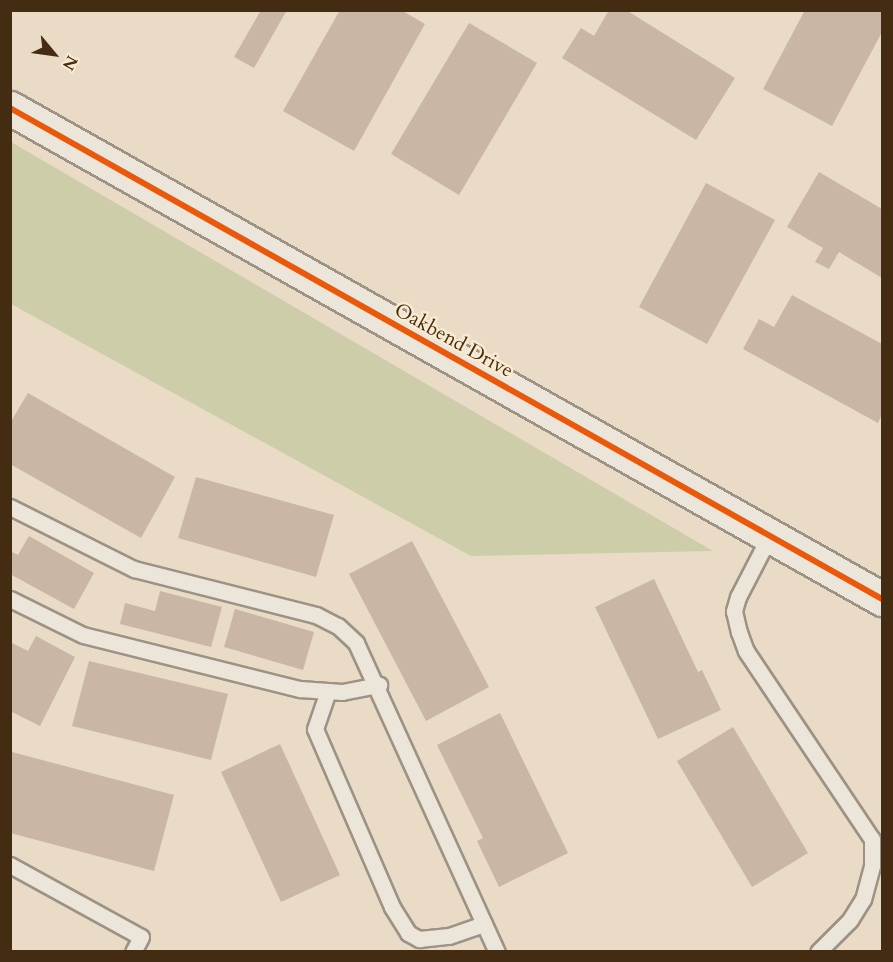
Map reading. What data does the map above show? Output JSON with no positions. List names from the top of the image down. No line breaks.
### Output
{"streets":{"street":["Oakbend Drive"]},"north":"bottom right"}
